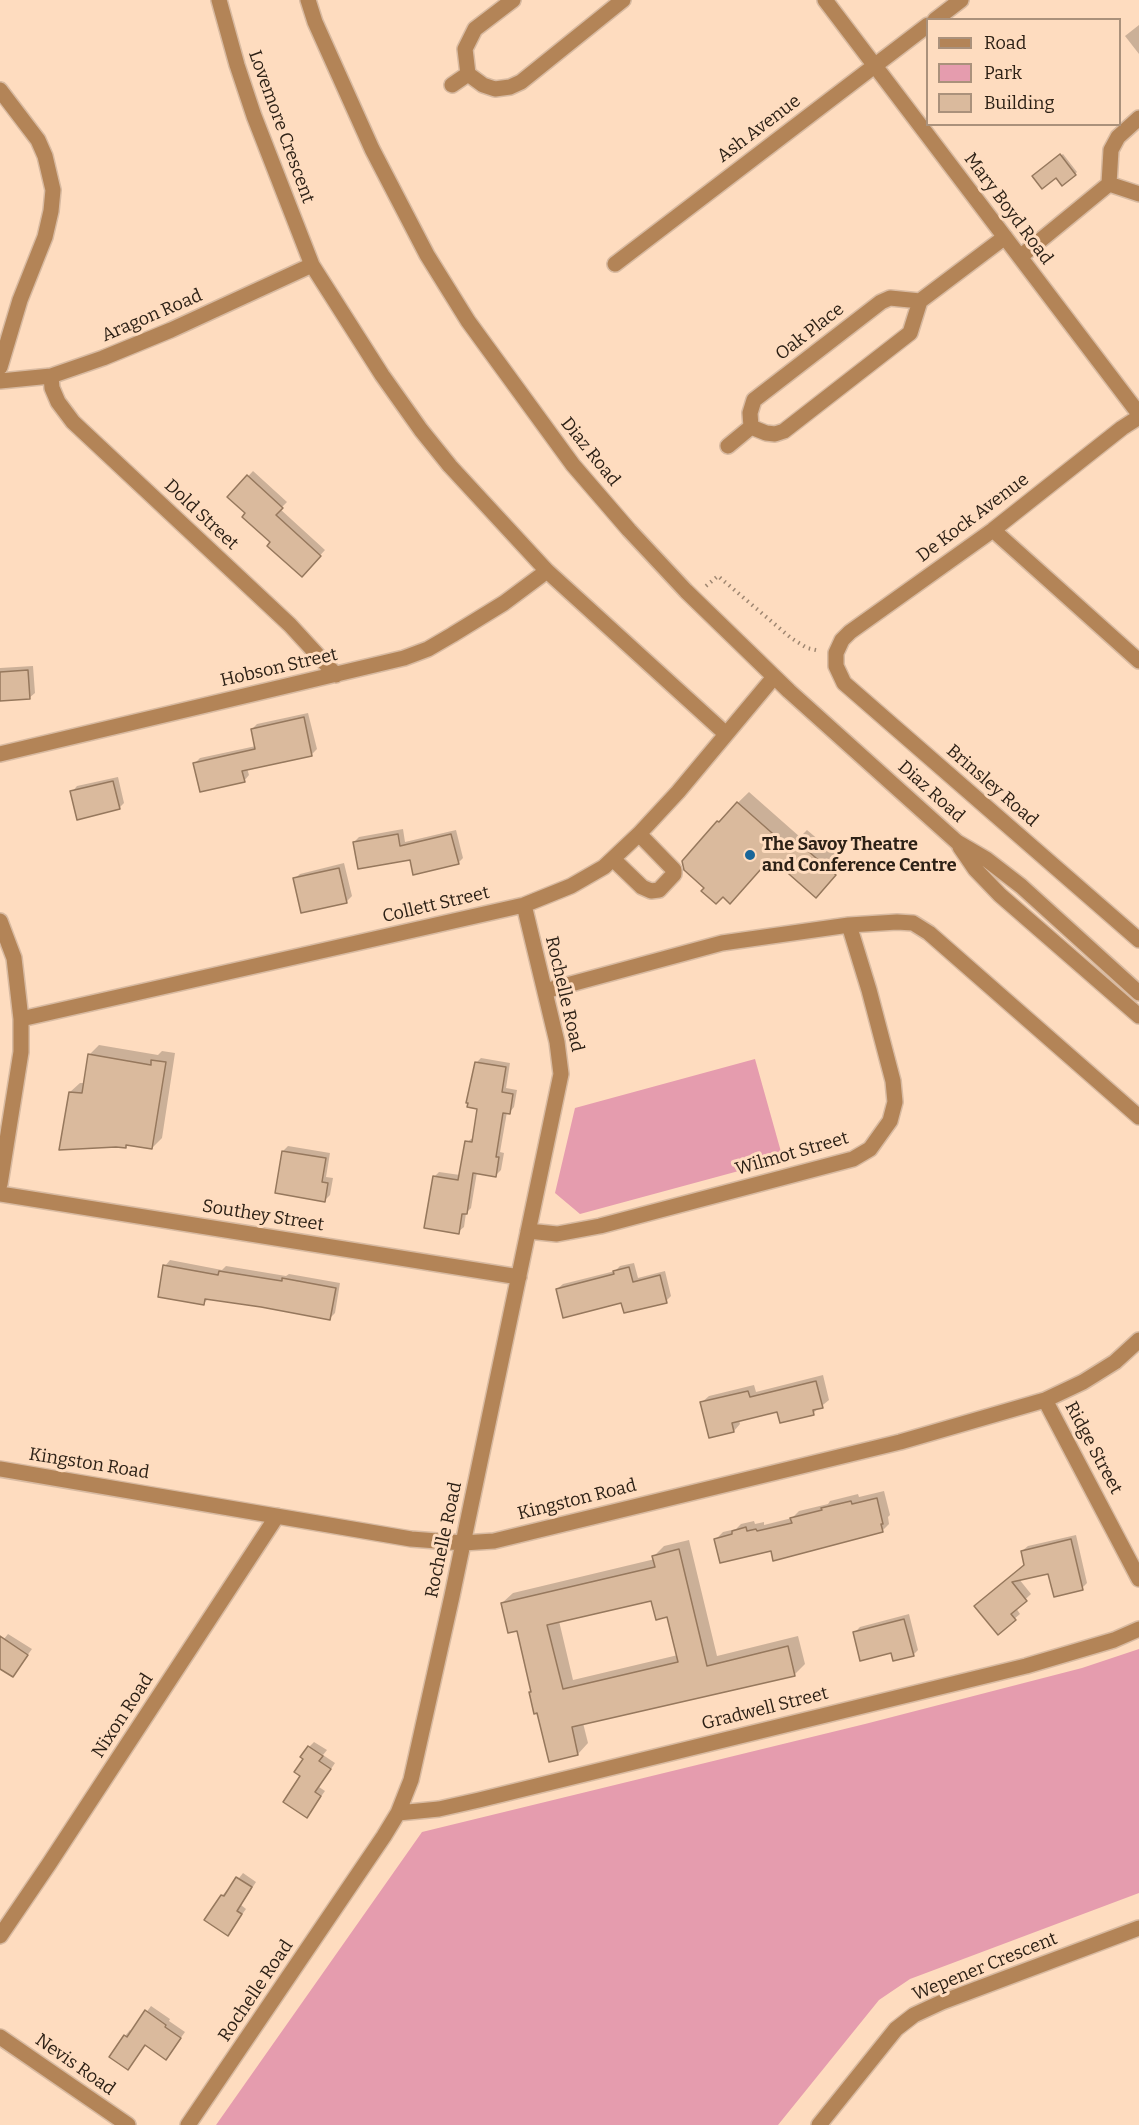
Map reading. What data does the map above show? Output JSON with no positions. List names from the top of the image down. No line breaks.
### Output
{"streets":{"street":["Lovemore Crescent","Ash Avenue","Mary Boyd Road","Aragon Road","Oak Place","Diaz Road","Dold Street","De Kock Avenue","Hobson Street","Brinsley Road","Collett Street","Rochelle Road","Wilmot Street","Southey Street","Ridge Street","Kingston Road","Gradwell Street","Nixon Road","Wepener Crescent","Nevis Road"]},"crossings":[["Lovemore Crescent","Aragon Road"],["Ash Avenue","Mary Boyd Road"],["Mary Boyd Road","De Kock Avenue"],["Aragon Road","Dold Street"],["Diaz Road","Collett Street"],["Dold Street","Hobson Street"],["De Kock Avenue","Brinsley Road"],["Collett Street","Rochelle Road"],["Rochelle Road","Wilmot Street"],["Rochelle Road","Southey Street"],["Rochelle Road","Kingston Road"],["Rochelle Road","Gradwell Street"],["Ridge Street","Kingston Road"],["Kingston Road","Nixon Road"]],"places":["The Savoy Theatre and Conference Centre"],"legend":["Road","Park","Building"]}
